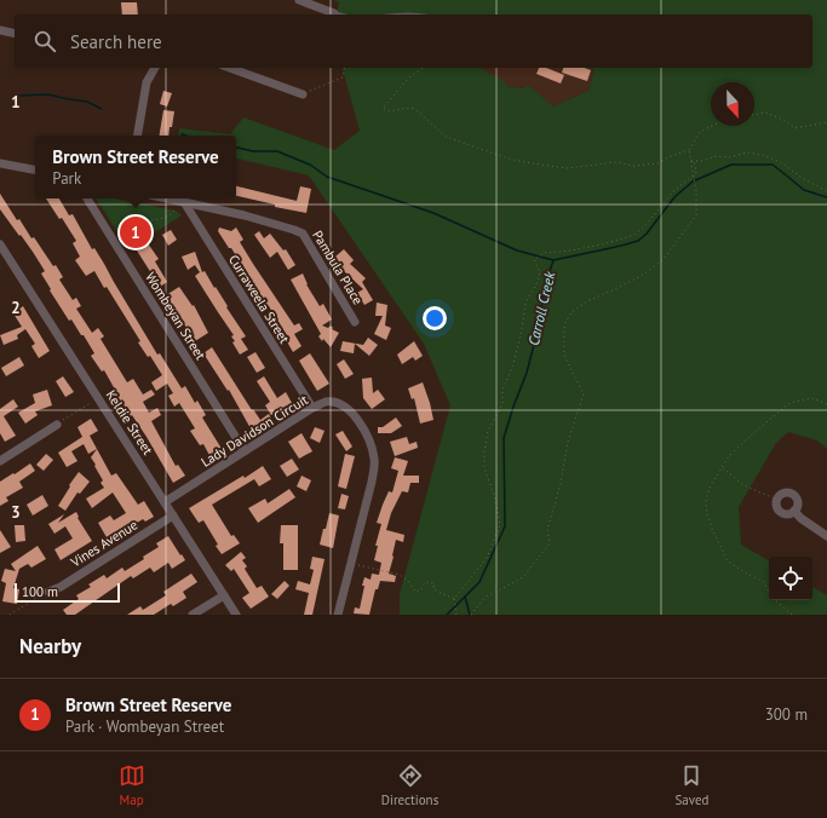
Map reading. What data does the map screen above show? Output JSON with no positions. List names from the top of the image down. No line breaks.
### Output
{"streets":{"street":["Pambula Place","Curraweela Street","Wombeyan Street","Keldie Street","Lady Davidson Circuit","Vines Avenue"]},"crossings":[["Pambula Place","Curraweela Street"],["Curraweela Street","Lady Davidson Circuit"],["Wombeyan Street","Lady Davidson Circuit"],["Keldie Street","Lady Davidson Circuit"],["Keldie Street","Vines Avenue"]],"water":["Carroll Creek"],"scale_bar":"100 m","north":"bottom","page":{"search":"Search here","popup":["Brown Street Reserve","Park"],"pins":"1","scale":"100 m","heading":"Nearby","list":[{"mark":"1","name":"Brown Street Reserve","note":"Park · Wombeyan Street","value":"300 m"}],"nav":["Map","Directions","Saved"]},"grid":{"rows":["1","2","3"]}}
